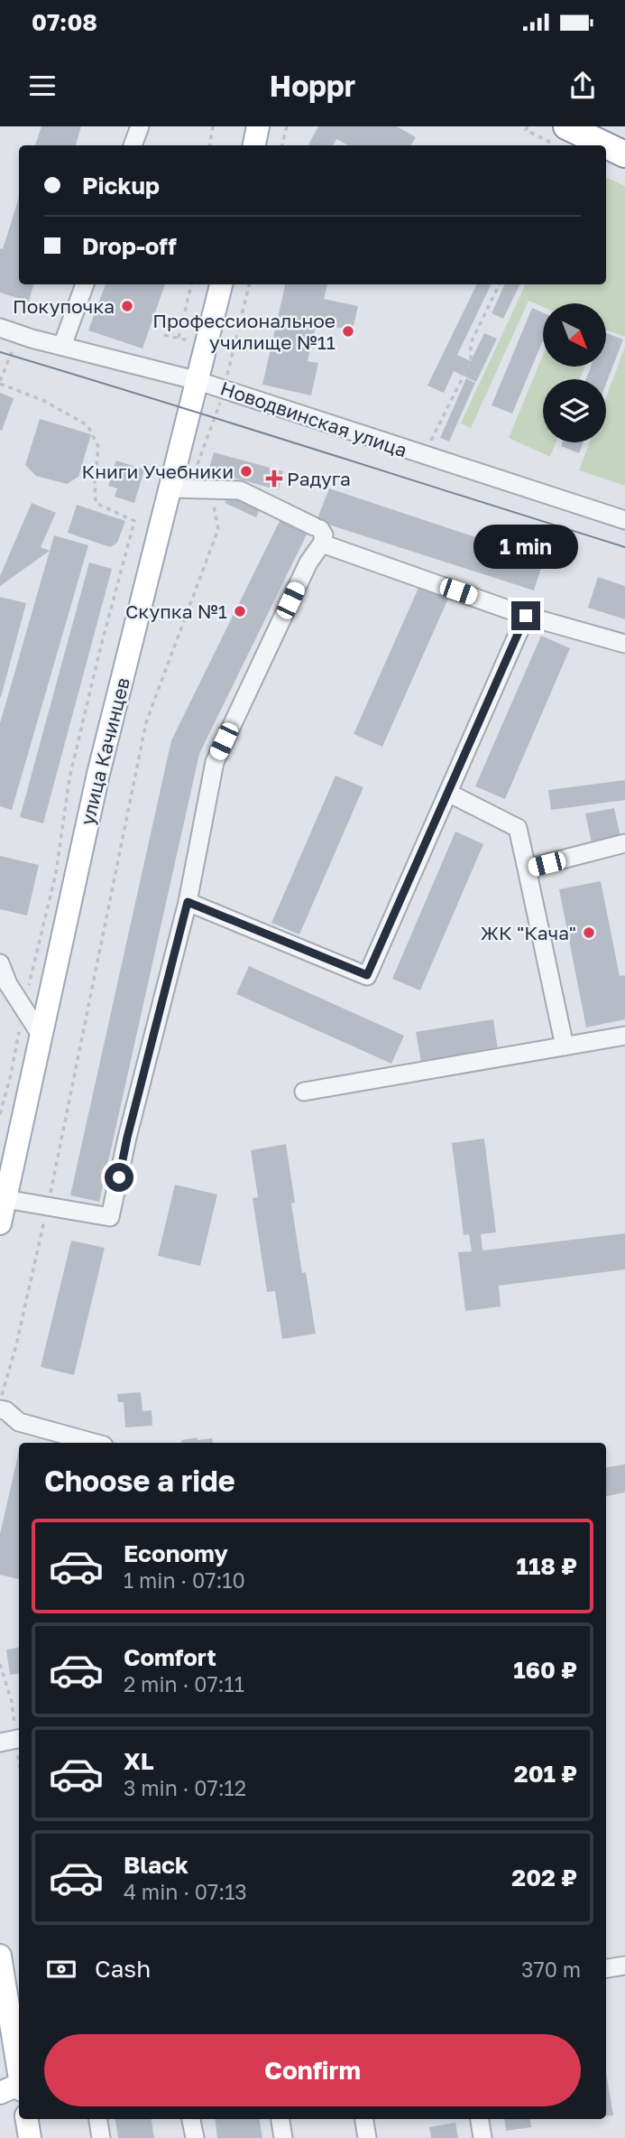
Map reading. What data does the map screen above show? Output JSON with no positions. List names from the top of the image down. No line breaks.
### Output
{"streets":{"main road":["улица Качинцев"],"street":["Новодвинская улица"]},"crossings":[["Новодвинская улица","улица Качинцев"]],"places":{"other":["Покупочка","Профессиональное училище №11","Книги Учебники","Скупка №1","ЖК \"Кача\""],"health":["Радуга"]},"north":"bottom right","page":{"status":"07:08","header":"Hoppr","banner":["Pickup","Drop-off"],"bubble":"1 min","heading":"Choose a ride","list":[{"name":"Economy","note":"1 min · 07:10","value":"118 ₽"},{"name":"Comfort","note":"2 min · 07:11","value":"160 ₽"},{"name":"XL","note":"3 min · 07:12","value":"201 ₽"},{"name":"Black","note":"4 min · 07:13","value":"202 ₽"}],"pay":["Cash","370 m"],"buttons":"Confirm"}}
